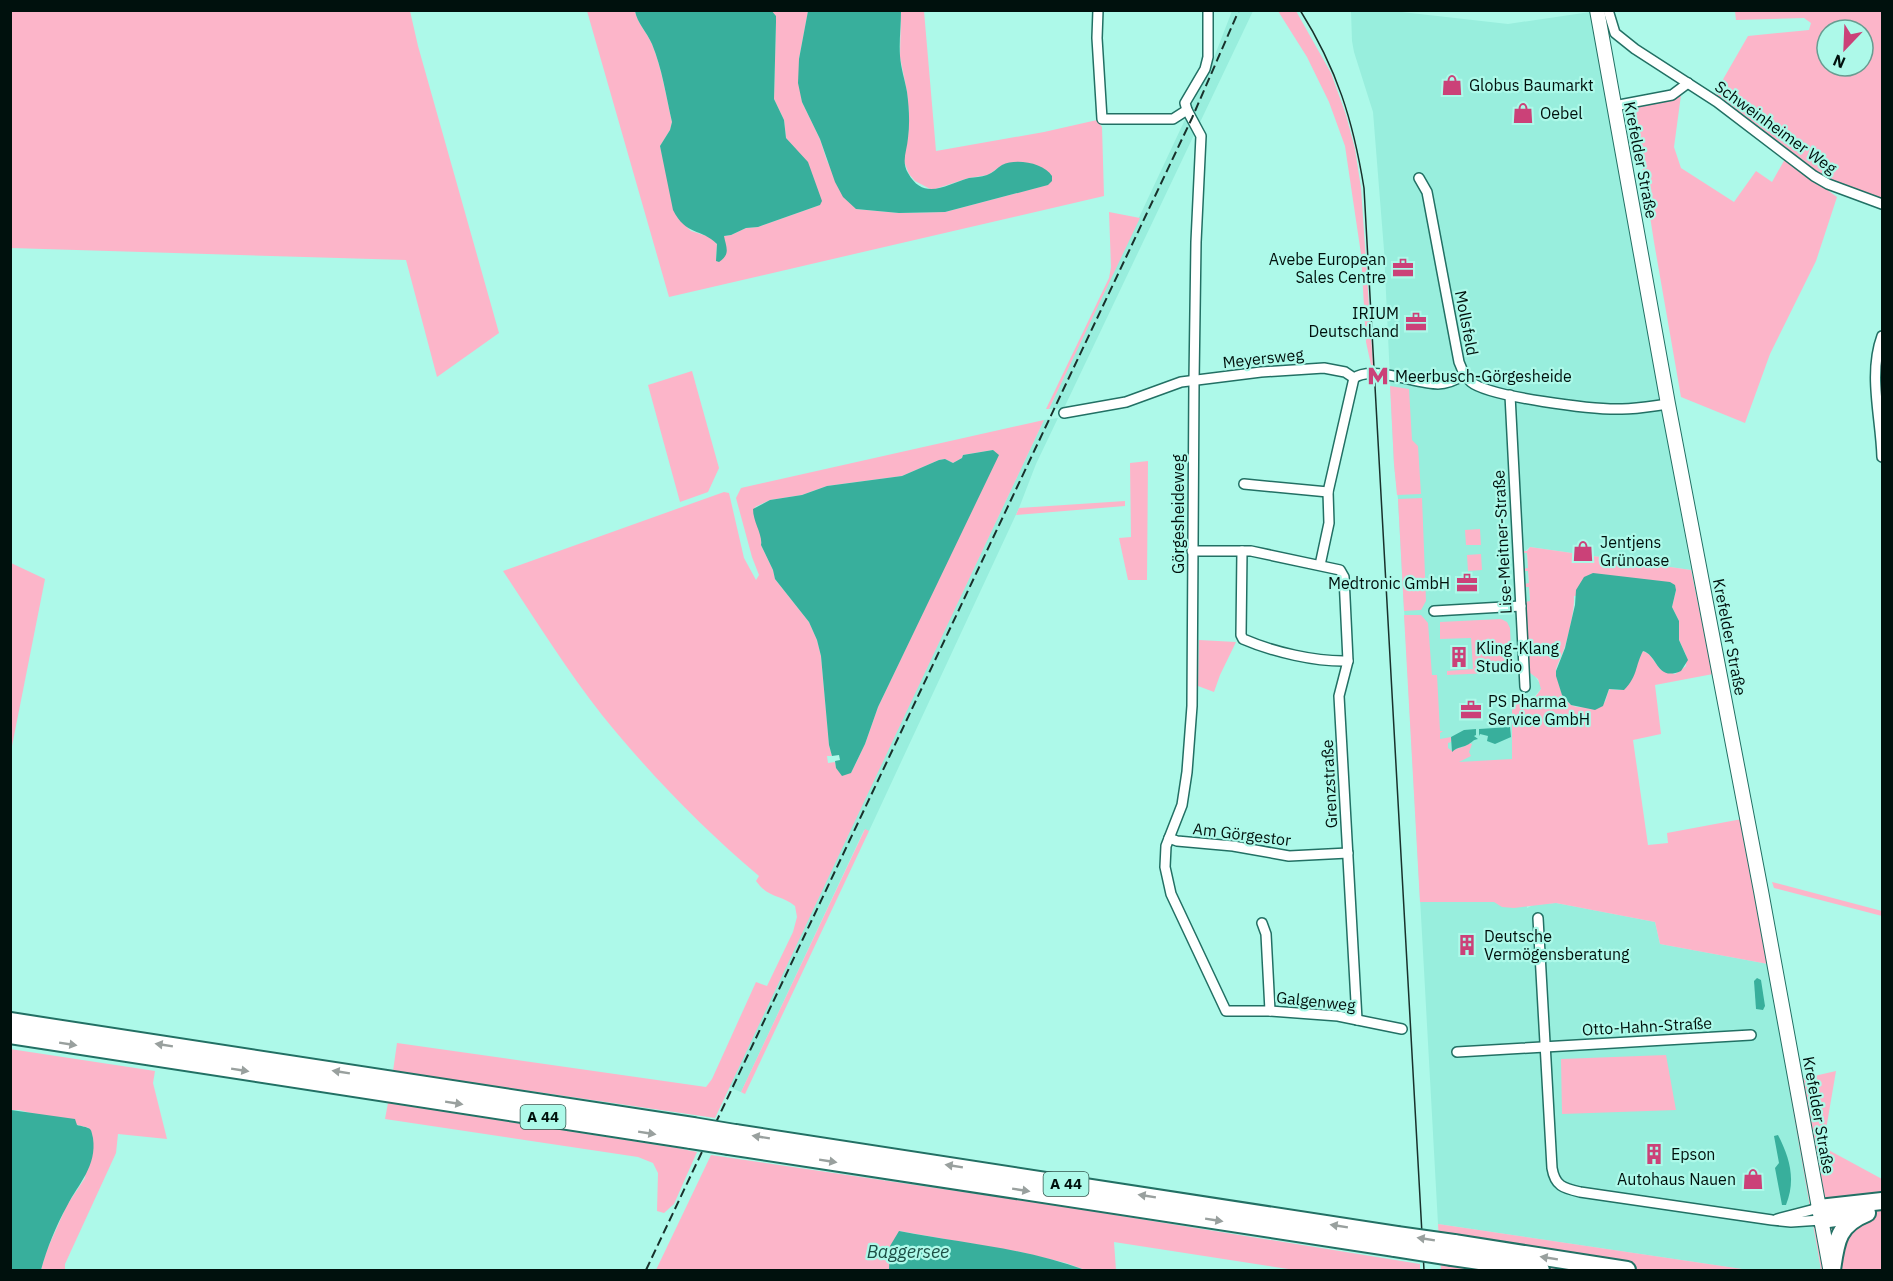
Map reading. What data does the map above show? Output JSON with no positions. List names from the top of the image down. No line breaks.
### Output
{"streets":{"highway":["A 44"],"main road":["Krefelder Straße"],"street":["Schweinheimer Weg","Mollsfeld","Meyersweg","Görgesheideweg","Lise-Meitner-Straße","Grenzstraße","Am Görgestor","Galgenweg","Otto-Hahn-Straße"]},"crossings":[["Krefelder Straße","Mollsfeld"],["Mollsfeld","Meyersweg"],["Mollsfeld","Lise-Meitner-Straße"],["Meyersweg","Görgesheideweg"],["Görgesheideweg","Am Görgestor"],["Görgesheideweg","Galgenweg"],["Grenzstraße","Am Görgestor"],["Grenzstraße","Galgenweg"]],"water":["Baggersee"],"places":{"shop":["Globus Baumarkt","Oebel","Jentjens Grünoase","Autohaus Nauen"],"office":["Avebe European Sales Centre","IRIUM Deutschland","Medtronic GmbH","PS Pharma Service GmbH"],"metro station":["Meerbusch-Görgesheide"],"building":["Kling-Klang Studio","Deutsche Vermögensberatung","Epson"]},"north":"bottom left"}
